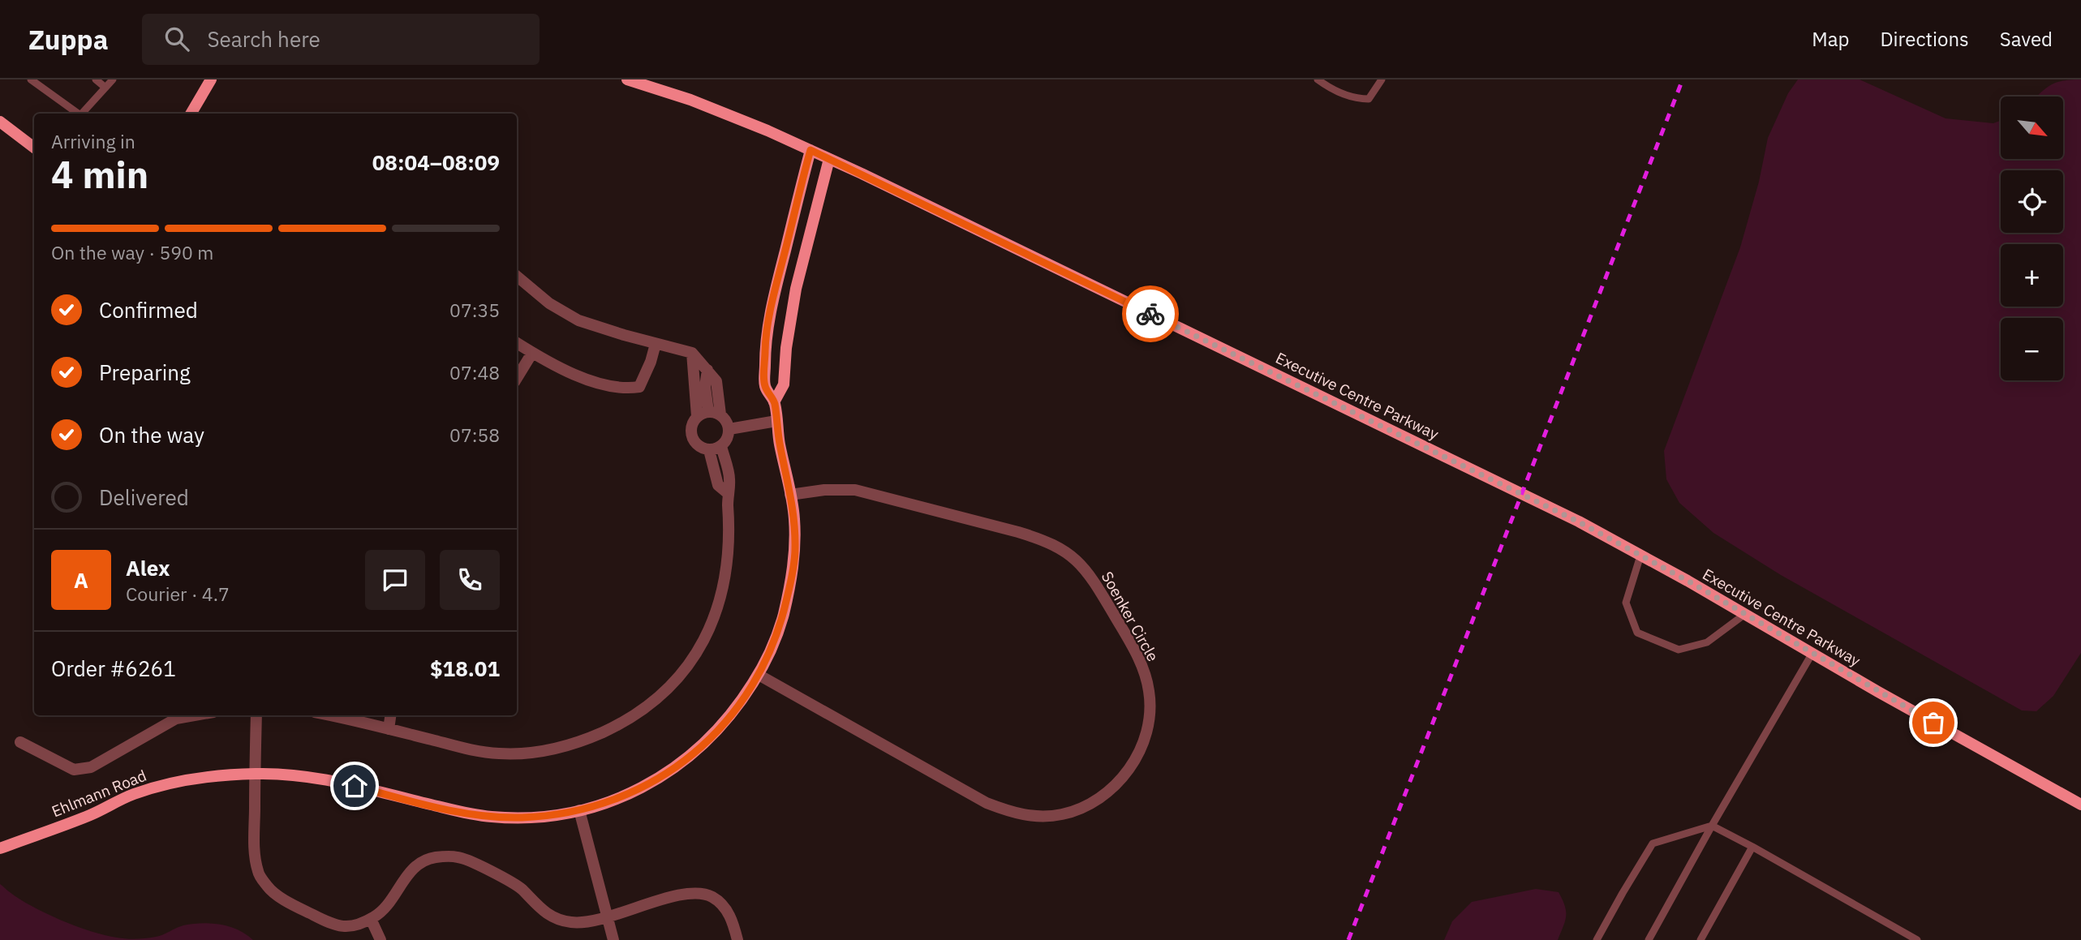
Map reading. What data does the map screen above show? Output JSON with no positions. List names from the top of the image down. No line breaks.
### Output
{"streets":{"street":["Executive Centre Parkway","Soenker Circle","Ehlmann Road"]},"crossings":[["Executive Centre Parkway","Ehlmann Road"],["Soenker Circle","Ehlmann Road"]],"north":"bottom right","page":{"header":"Zuppa","search":"Search here","nav":["Map","Directions","Saved"],"map_buttons":["+","−"],"heading":["4 min","Arriving in","08:04–08:09"],"panel":["Alex","Courier · 4.7","Order #6261","$18.01"],"bar":"On the way · 590 m","list":[["Confirmed","07:35"],["Preparing","07:48"],["On the way","07:58"],"Delivered"],"round":"A"}}
